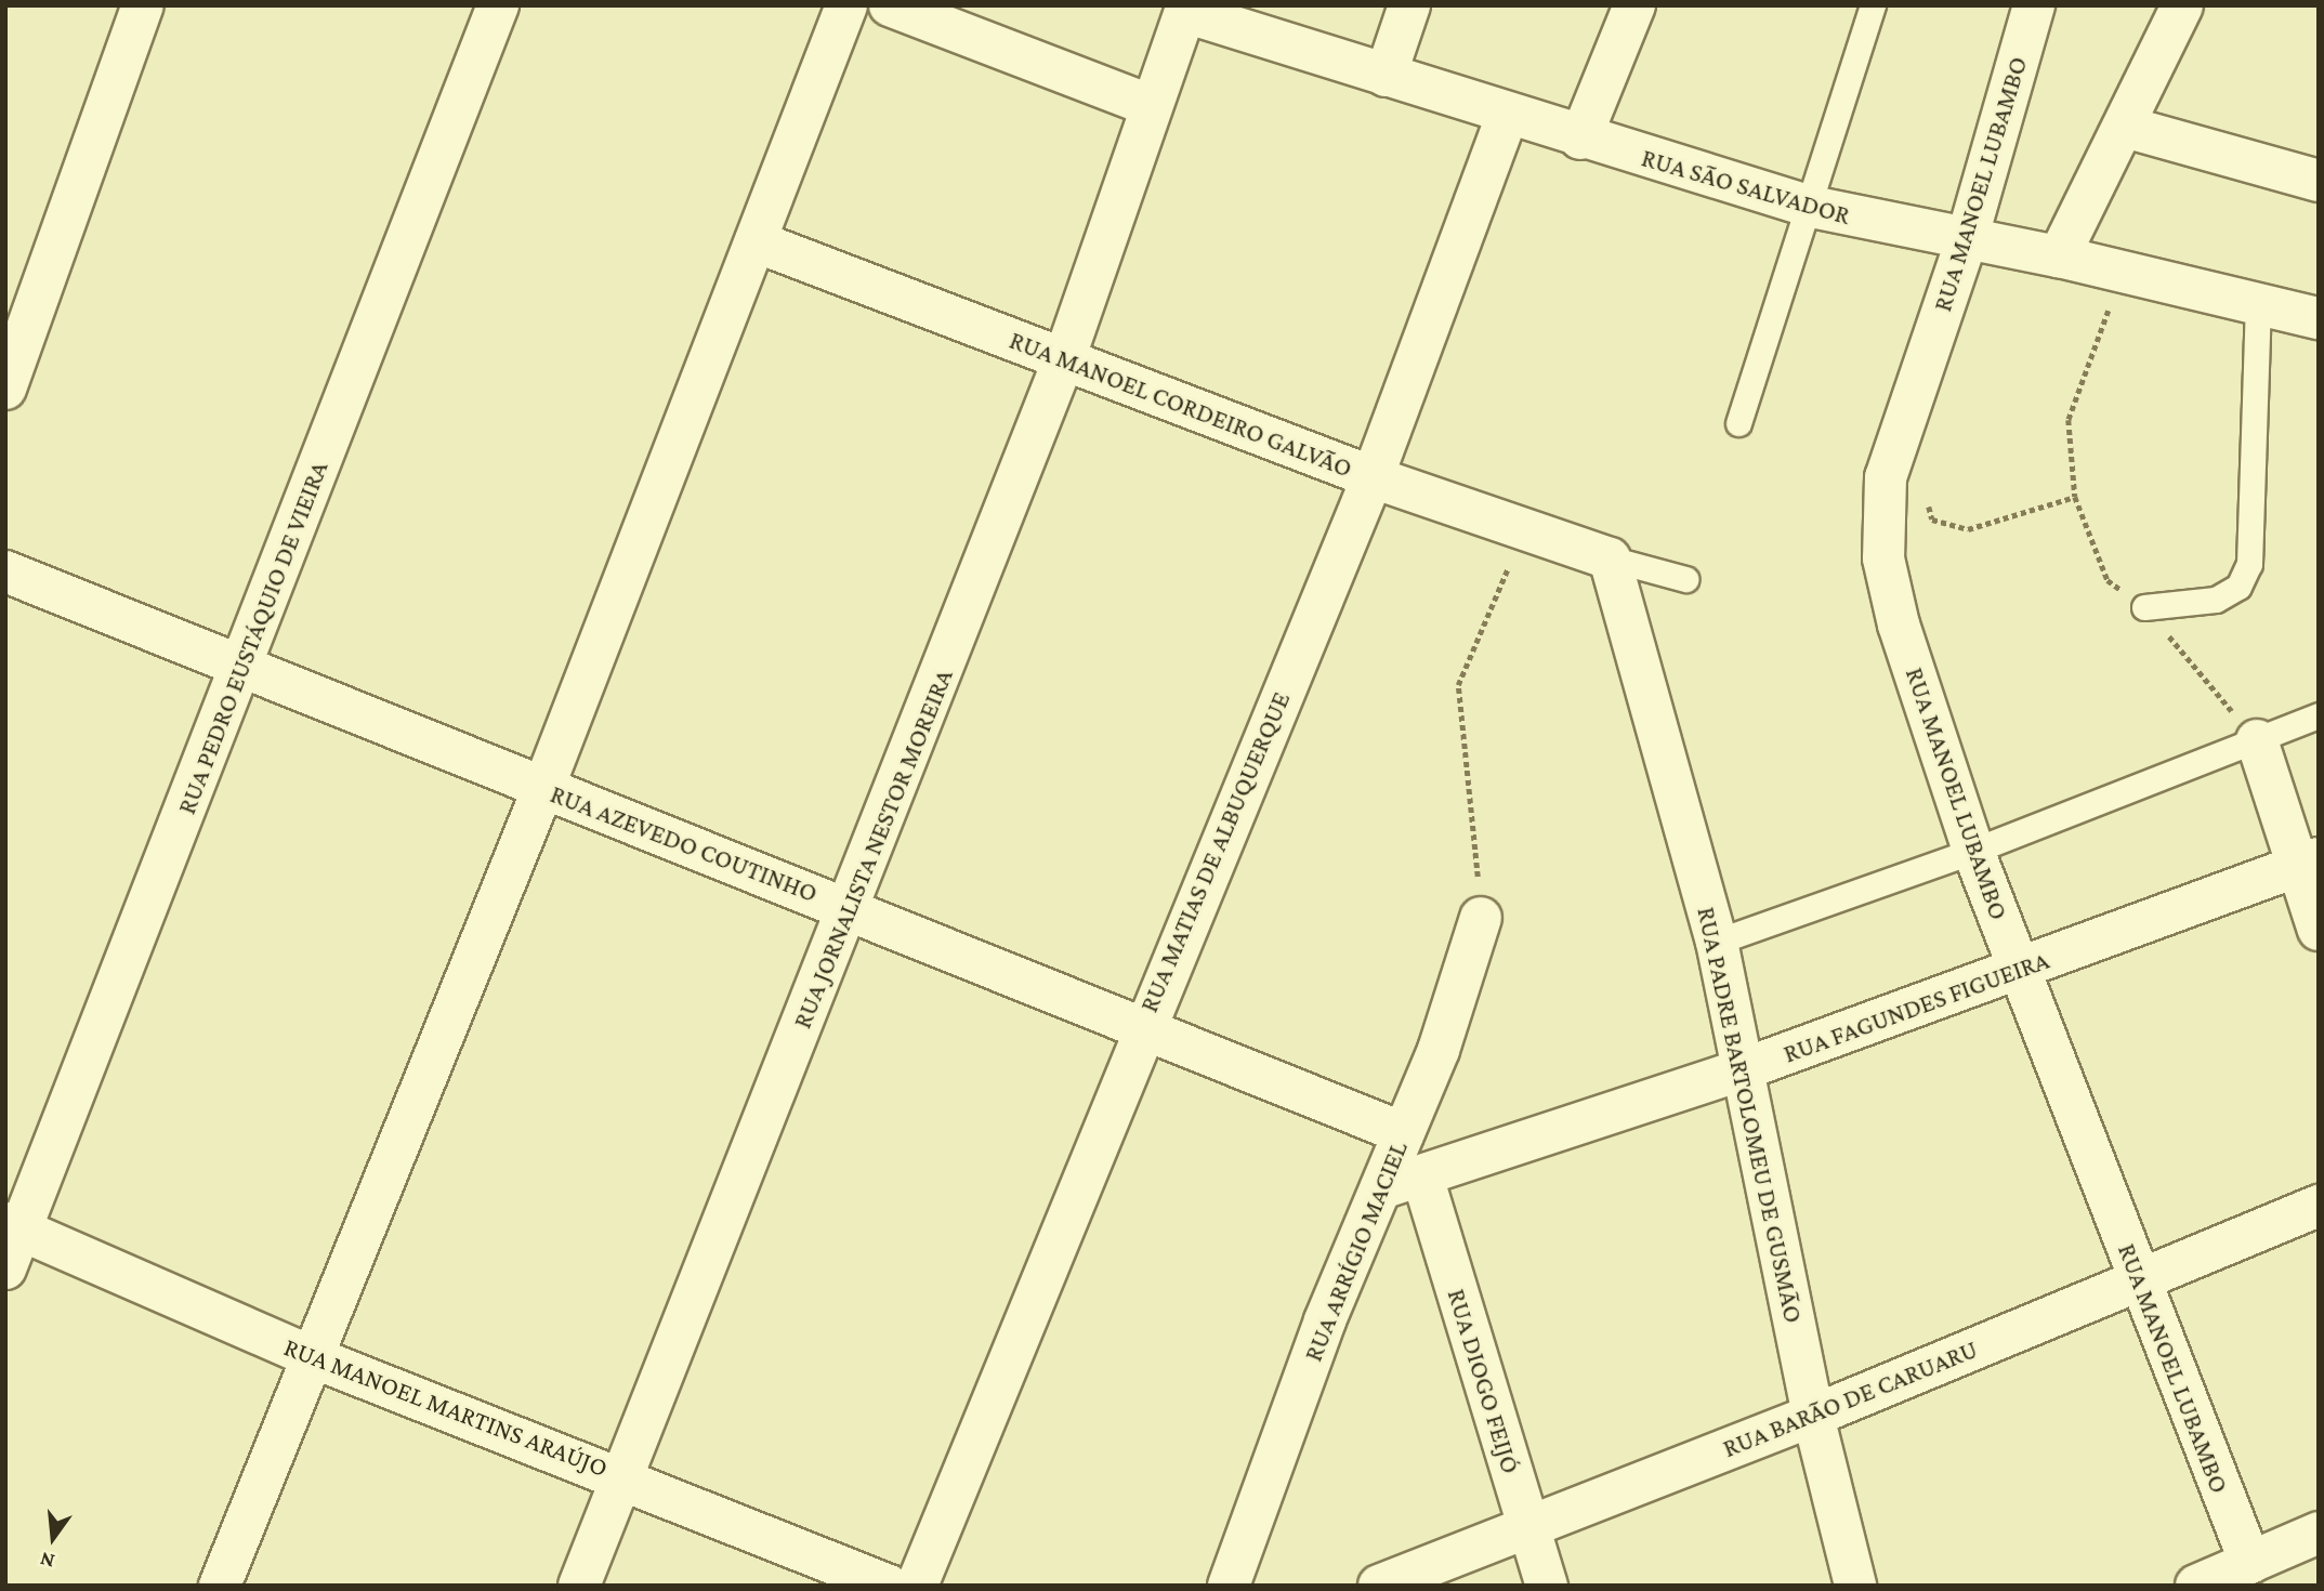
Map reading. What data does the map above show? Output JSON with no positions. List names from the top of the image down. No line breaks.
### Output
{"streets":{"street":["RUA MANOEL LUBAMBO","RUA SÃO SALVADOR","RUA MANOEL CORDEIRO GALVÃO","RUA PEDRO EUSTÁQUIO DE VIEIRA","RUA AZEVEDO COUTINHO","RUA JORNALISTA NESTOR MOREIRA","RUA MATIAS DE ALBUQUERQUE","RUA FAGUNDES FIGUEIRA","RUA PADRE BARTOLOMEU DE GUSMÃO","RUA ARRÍGIO MACIEL","RUA DIOGO FEIJÓ","RUA BARÃO DE CARUARU","RUA MANOEL MARTINS ARAÚJO"]},"crossings":[["RUA MANOEL LUBAMBO","RUA SÃO SALVADOR"],["RUA MANOEL LUBAMBO","RUA FAGUNDES FIGUEIRA"],["RUA MANOEL LUBAMBO","RUA BARÃO DE CARUARU"],["RUA SÃO SALVADOR","RUA JORNALISTA NESTOR MOREIRA"],["RUA SÃO SALVADOR","RUA MATIAS DE ALBUQUERQUE"],["RUA MANOEL CORDEIRO GALVÃO","RUA JORNALISTA NESTOR MOREIRA"],["RUA MANOEL CORDEIRO GALVÃO","RUA MATIAS DE ALBUQUERQUE"],["RUA MANOEL CORDEIRO GALVÃO","RUA PADRE BARTOLOMEU DE GUSMÃO"],["RUA PEDRO EUSTÁQUIO DE VIEIRA","RUA AZEVEDO COUTINHO"],["RUA PEDRO EUSTÁQUIO DE VIEIRA","RUA MANOEL MARTINS ARAÚJO"],["RUA AZEVEDO COUTINHO","RUA JORNALISTA NESTOR MOREIRA"],["RUA AZEVEDO COUTINHO","RUA MATIAS DE ALBUQUERQUE"],["RUA AZEVEDO COUTINHO","RUA ARRÍGIO MACIEL"],["RUA JORNALISTA NESTOR MOREIRA","RUA MANOEL MARTINS ARAÚJO"],["RUA FAGUNDES FIGUEIRA","RUA PADRE BARTOLOMEU DE GUSMÃO"],["RUA FAGUNDES FIGUEIRA","RUA ARRÍGIO MACIEL"],["RUA FAGUNDES FIGUEIRA","RUA DIOGO FEIJÓ"],["RUA PADRE BARTOLOMEU DE GUSMÃO","RUA BARÃO DE CARUARU"],["RUA DIOGO FEIJÓ","RUA BARÃO DE CARUARU"]],"north":"bottom"}
